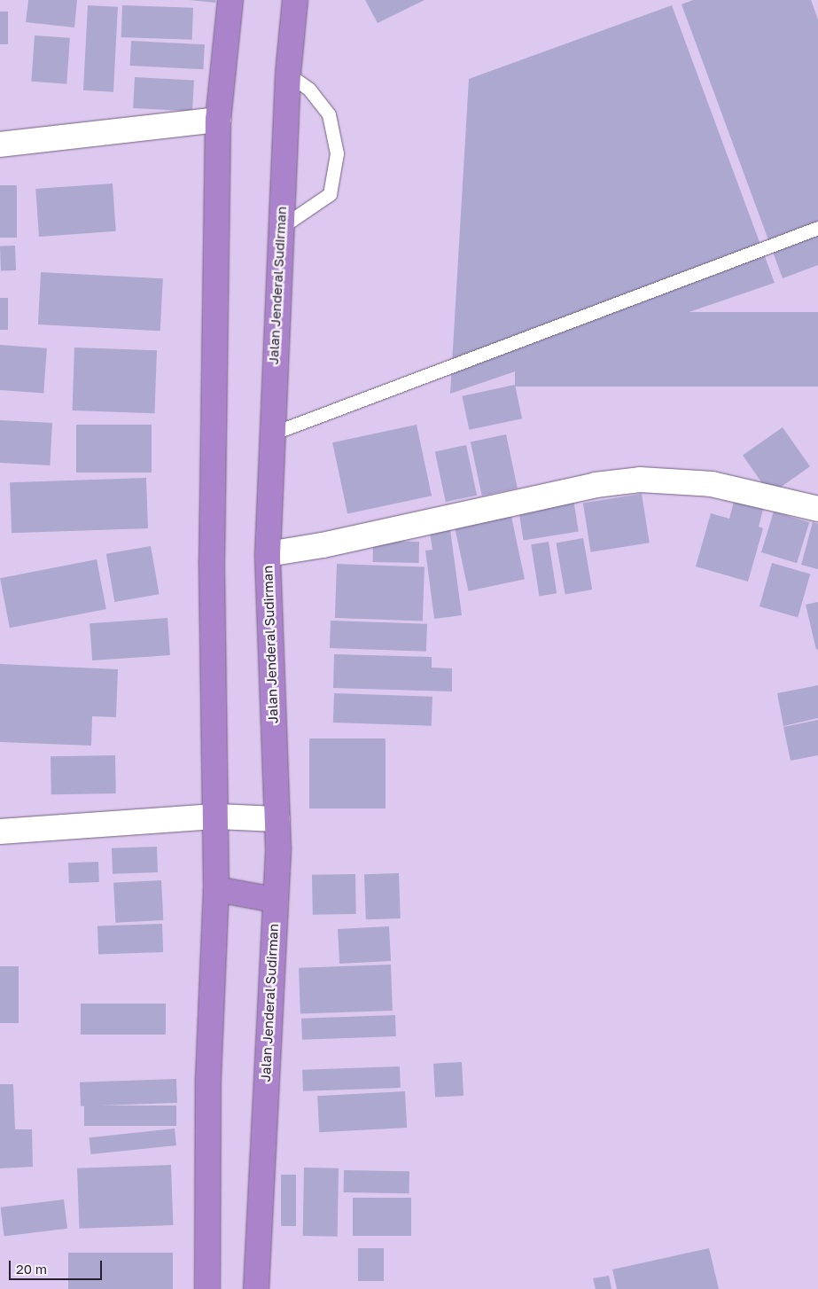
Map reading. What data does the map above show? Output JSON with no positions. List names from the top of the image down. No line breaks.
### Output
{"streets":{"highway":["Jalan Jenderal Sudirman"]},"scale_bar":"20 m"}
